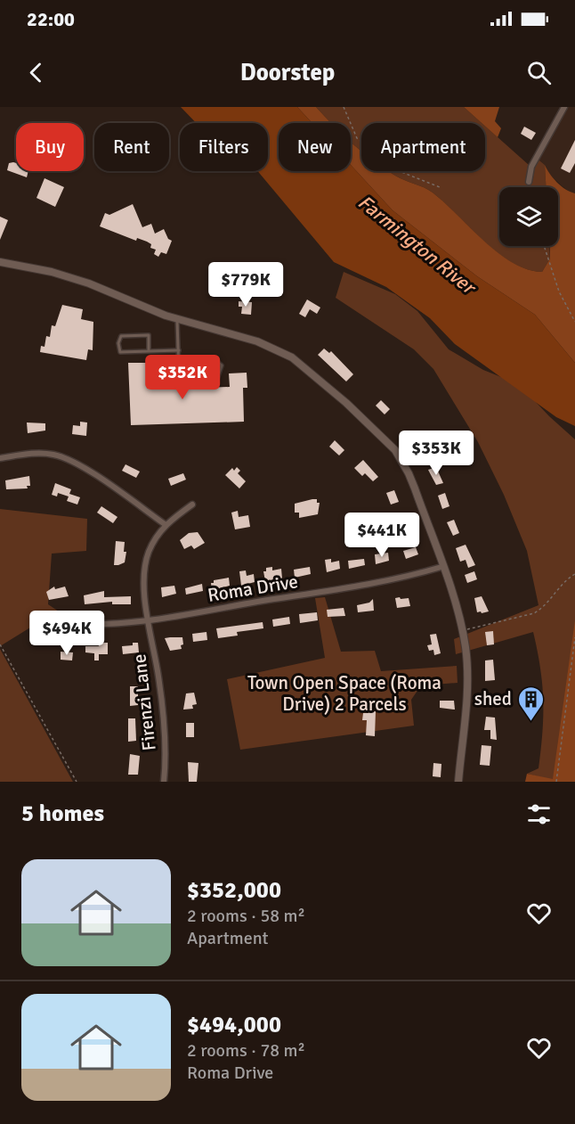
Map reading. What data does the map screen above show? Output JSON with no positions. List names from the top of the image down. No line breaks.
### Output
{"streets":{"street":["Roma Drive","Firenzi Lane"]},"crossings":[["Roma Drive","Firenzi Lane"]],"water":["Farmington River"],"parks":["Town Open Space (Roma Drive) 2 Parcels"],"places":{"building":["shed"]},"page":{"status":"22:00","header":"Doorstep","chip":["Buy","Rent","Filters","New","Apartment"],"price":["$779K","$352K","$353K","$441K","$494K"],"heading":"5 homes","list":[{"name":"$352,000","note":"2 rooms · 58 m² · Apartment"},{"name":"$494,000","note":"2 rooms · 78 m² · Roma Drive"}]}}
